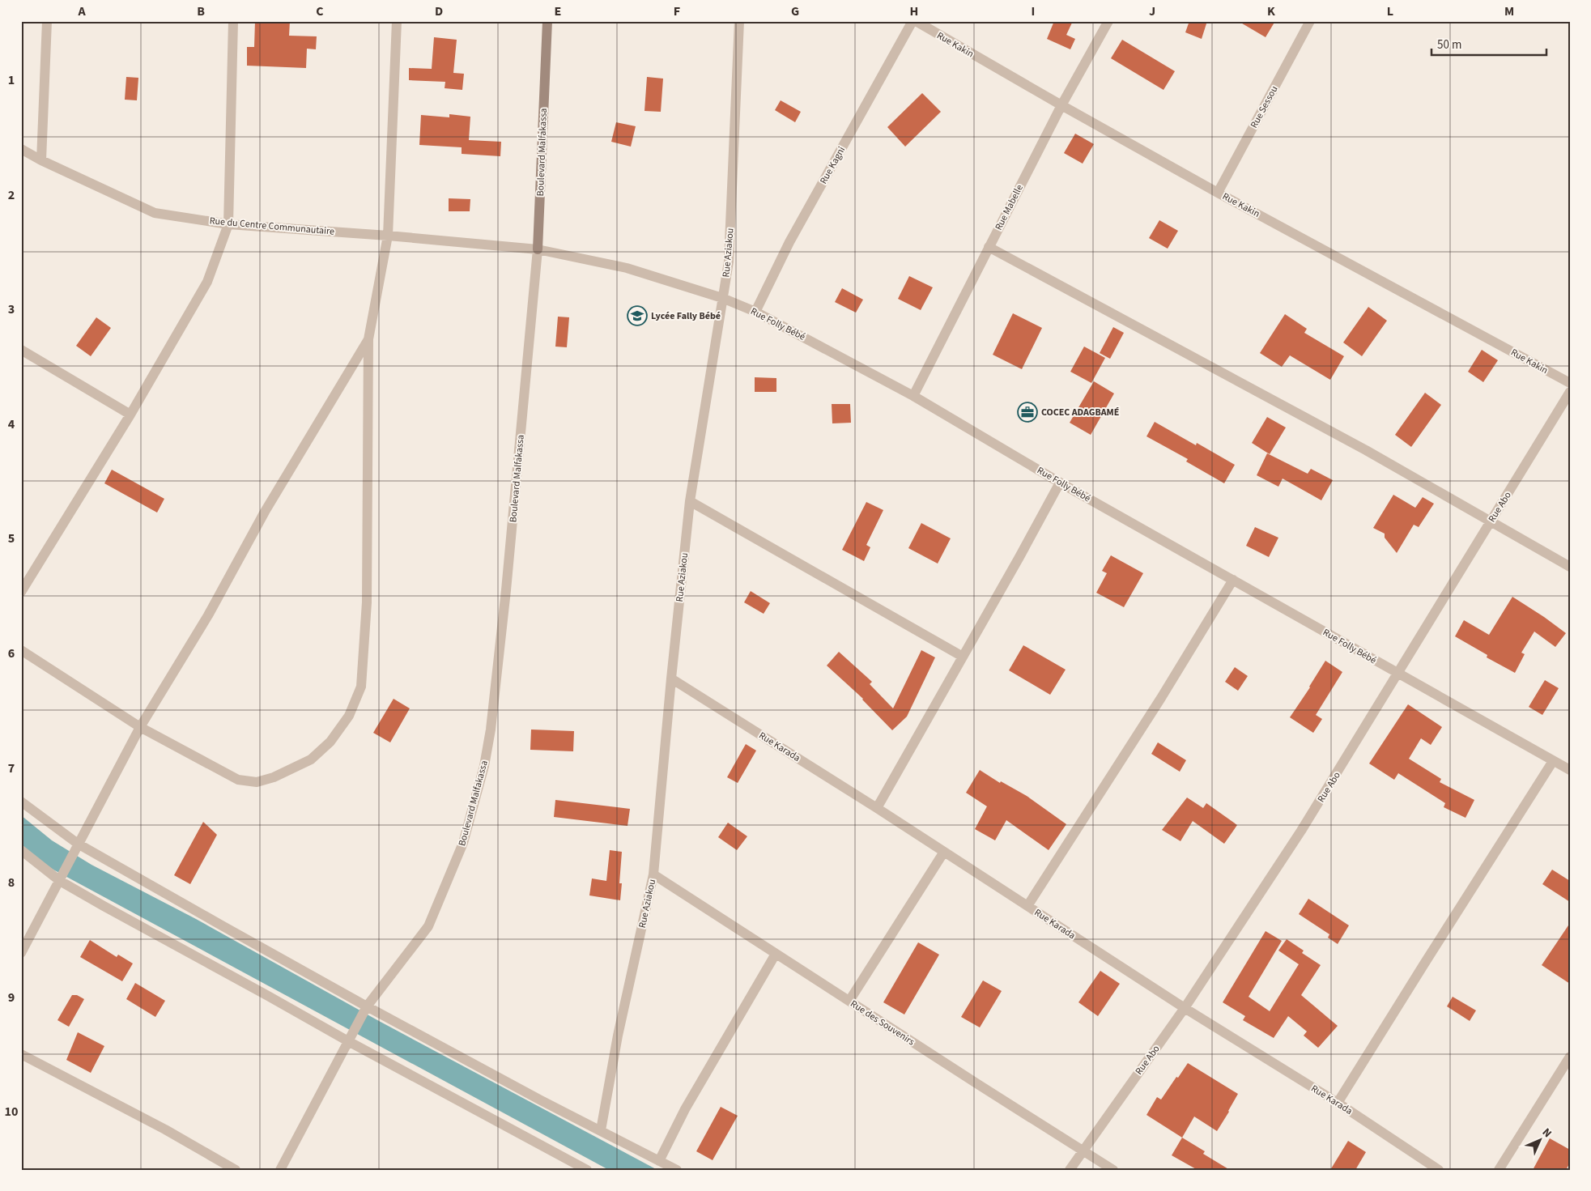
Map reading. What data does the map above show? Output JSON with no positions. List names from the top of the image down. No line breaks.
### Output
{"streets":{"street":["Rue Kakin","Rue Sessou","Boulevard Malfakassa","Rue Kagni","Rue Mabelle","Rue du Centre Communautaire","Rue Aziakou","Rue Folly Bébé","Rue Abo","Rue Karada","Rue des Souvenirs"]},"crossings":[["Rue Kakin","Rue Sessou"],["Rue Kakin","Rue Mabelle"],["Boulevard Malfakassa","Rue du Centre Communautaire"],["Boulevard Malfakassa","Rue Folly Bébé"],["Rue Kagni","Rue Folly Bébé"],["Rue Mabelle","Rue Folly Bébé"],["Rue du Centre Communautaire","Rue Folly Bébé"],["Rue Aziakou","Rue Folly Bébé"],["Rue Aziakou","Rue Karada"],["Rue Aziakou","Rue des Souvenirs"],["Rue Folly Bébé","Rue Abo"],["Rue Abo","Rue Karada"],["Rue Abo","Rue des Souvenirs"]],"places":{"school or university":["Lycée Fally Bébé"],"office":["COCEC ADAGBAMÉ"]},"scale_bar":"50 m","north":"top right","grid":{"columns":["A","B","C","D","E","F","G","H","I","J","K","L","M"],"rows":["1","2","3","4","5","6","7","8","9","10"]}}
